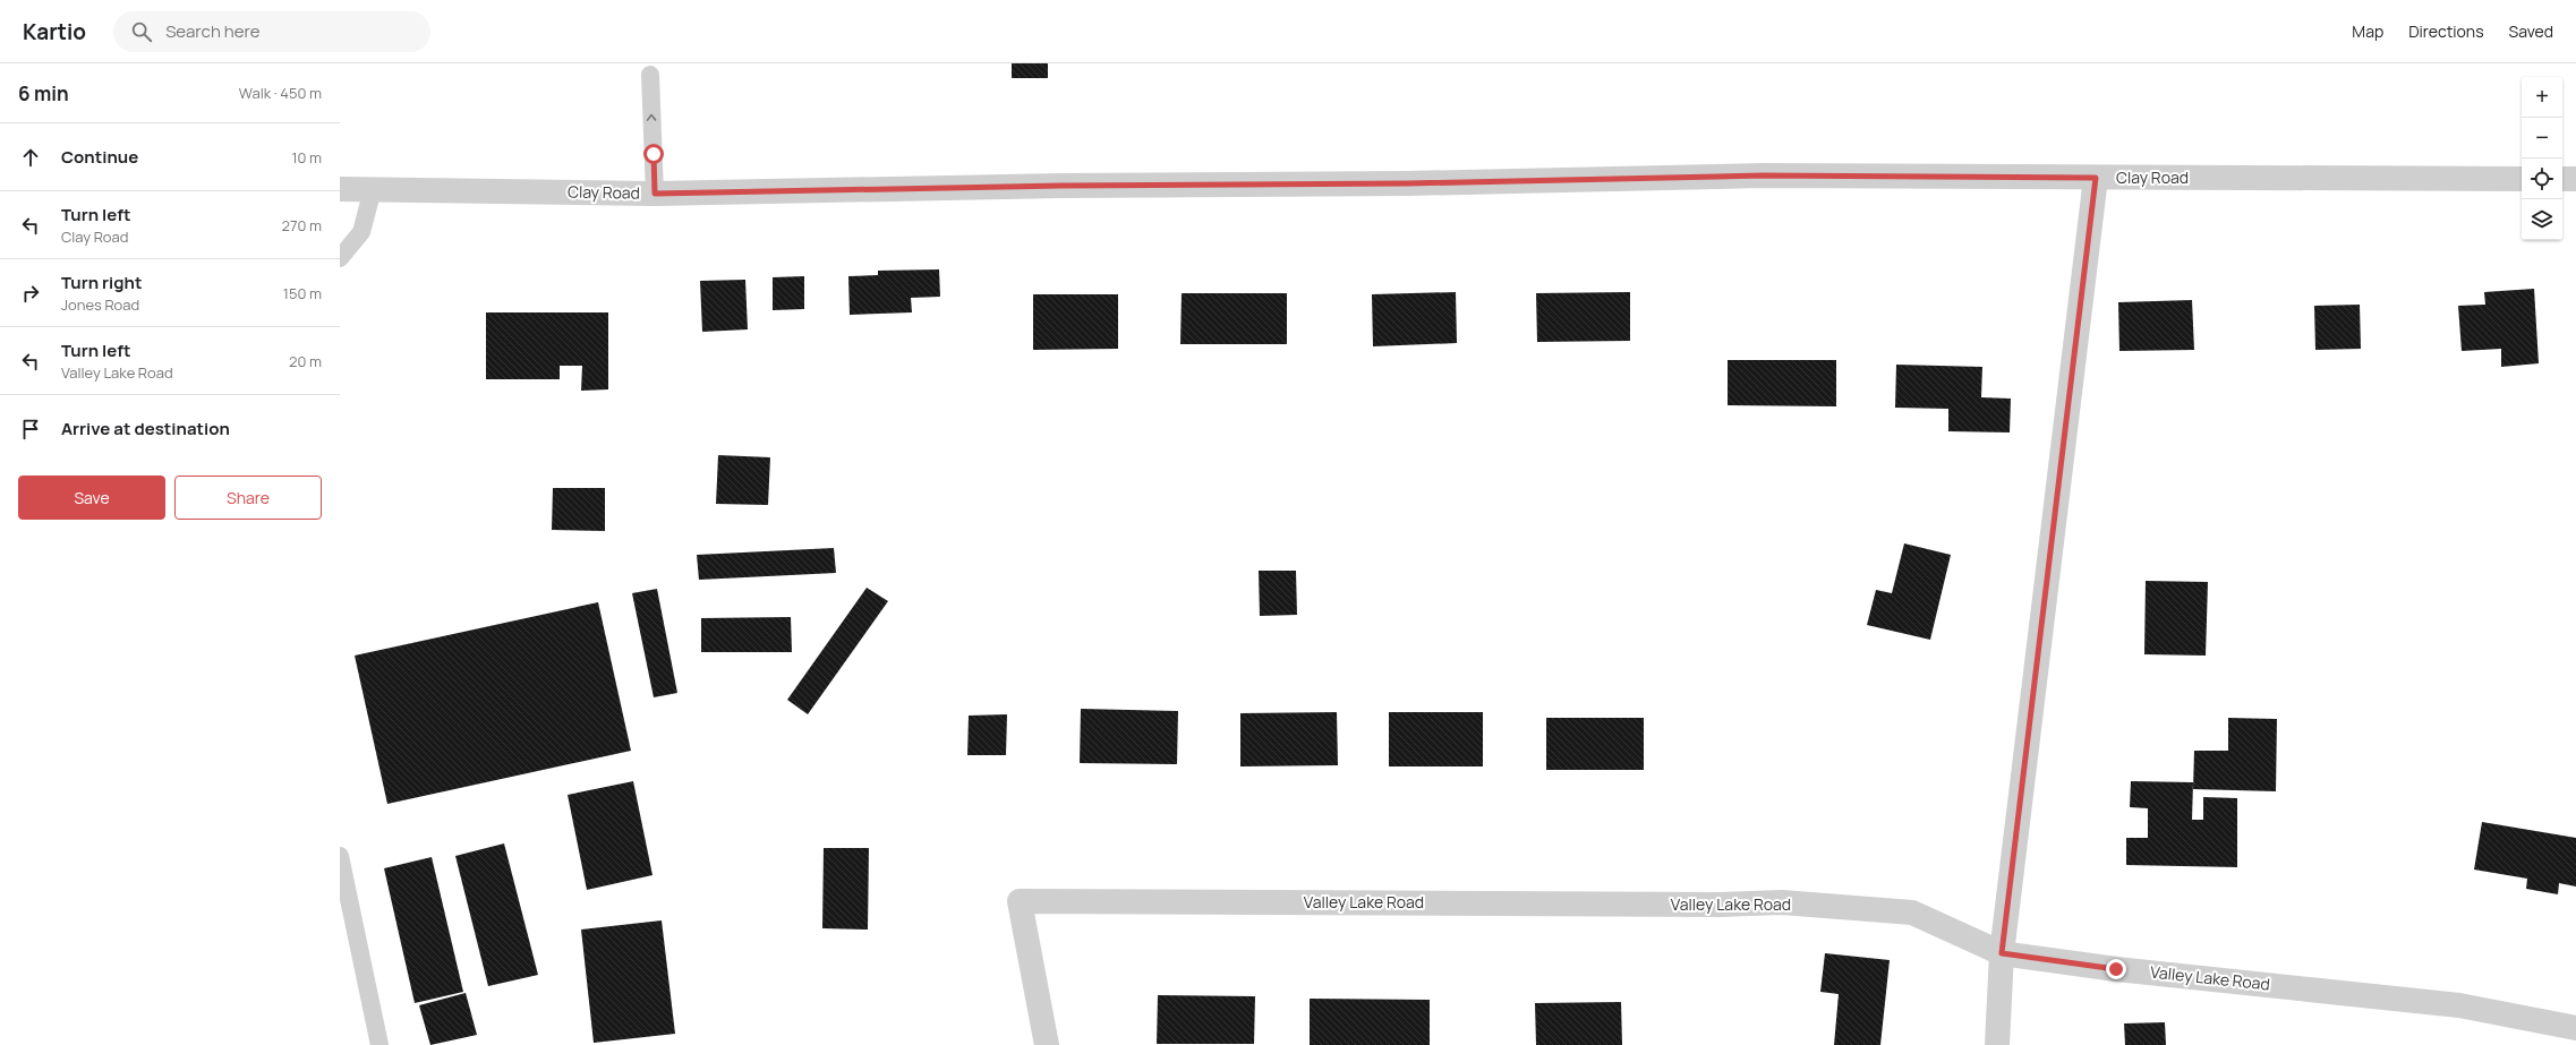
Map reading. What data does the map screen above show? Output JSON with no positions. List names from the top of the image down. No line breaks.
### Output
{"streets":{"street":["Clay Road","Valley Lake Road"]},"page":{"header":"Kartio","search":"Search here","nav":["Map","Directions","Saved"],"heading":["6 min","Walk · 450 m"],"map_buttons":["+","−"],"list":[["Continue","10 m"],["Turn left","Clay Road","270 m"],["Turn right","Jones Road","150 m"],["Turn left","Valley Lake Road","20 m"],"Arrive at destination"],"buttons":["Save","Share"]}}
